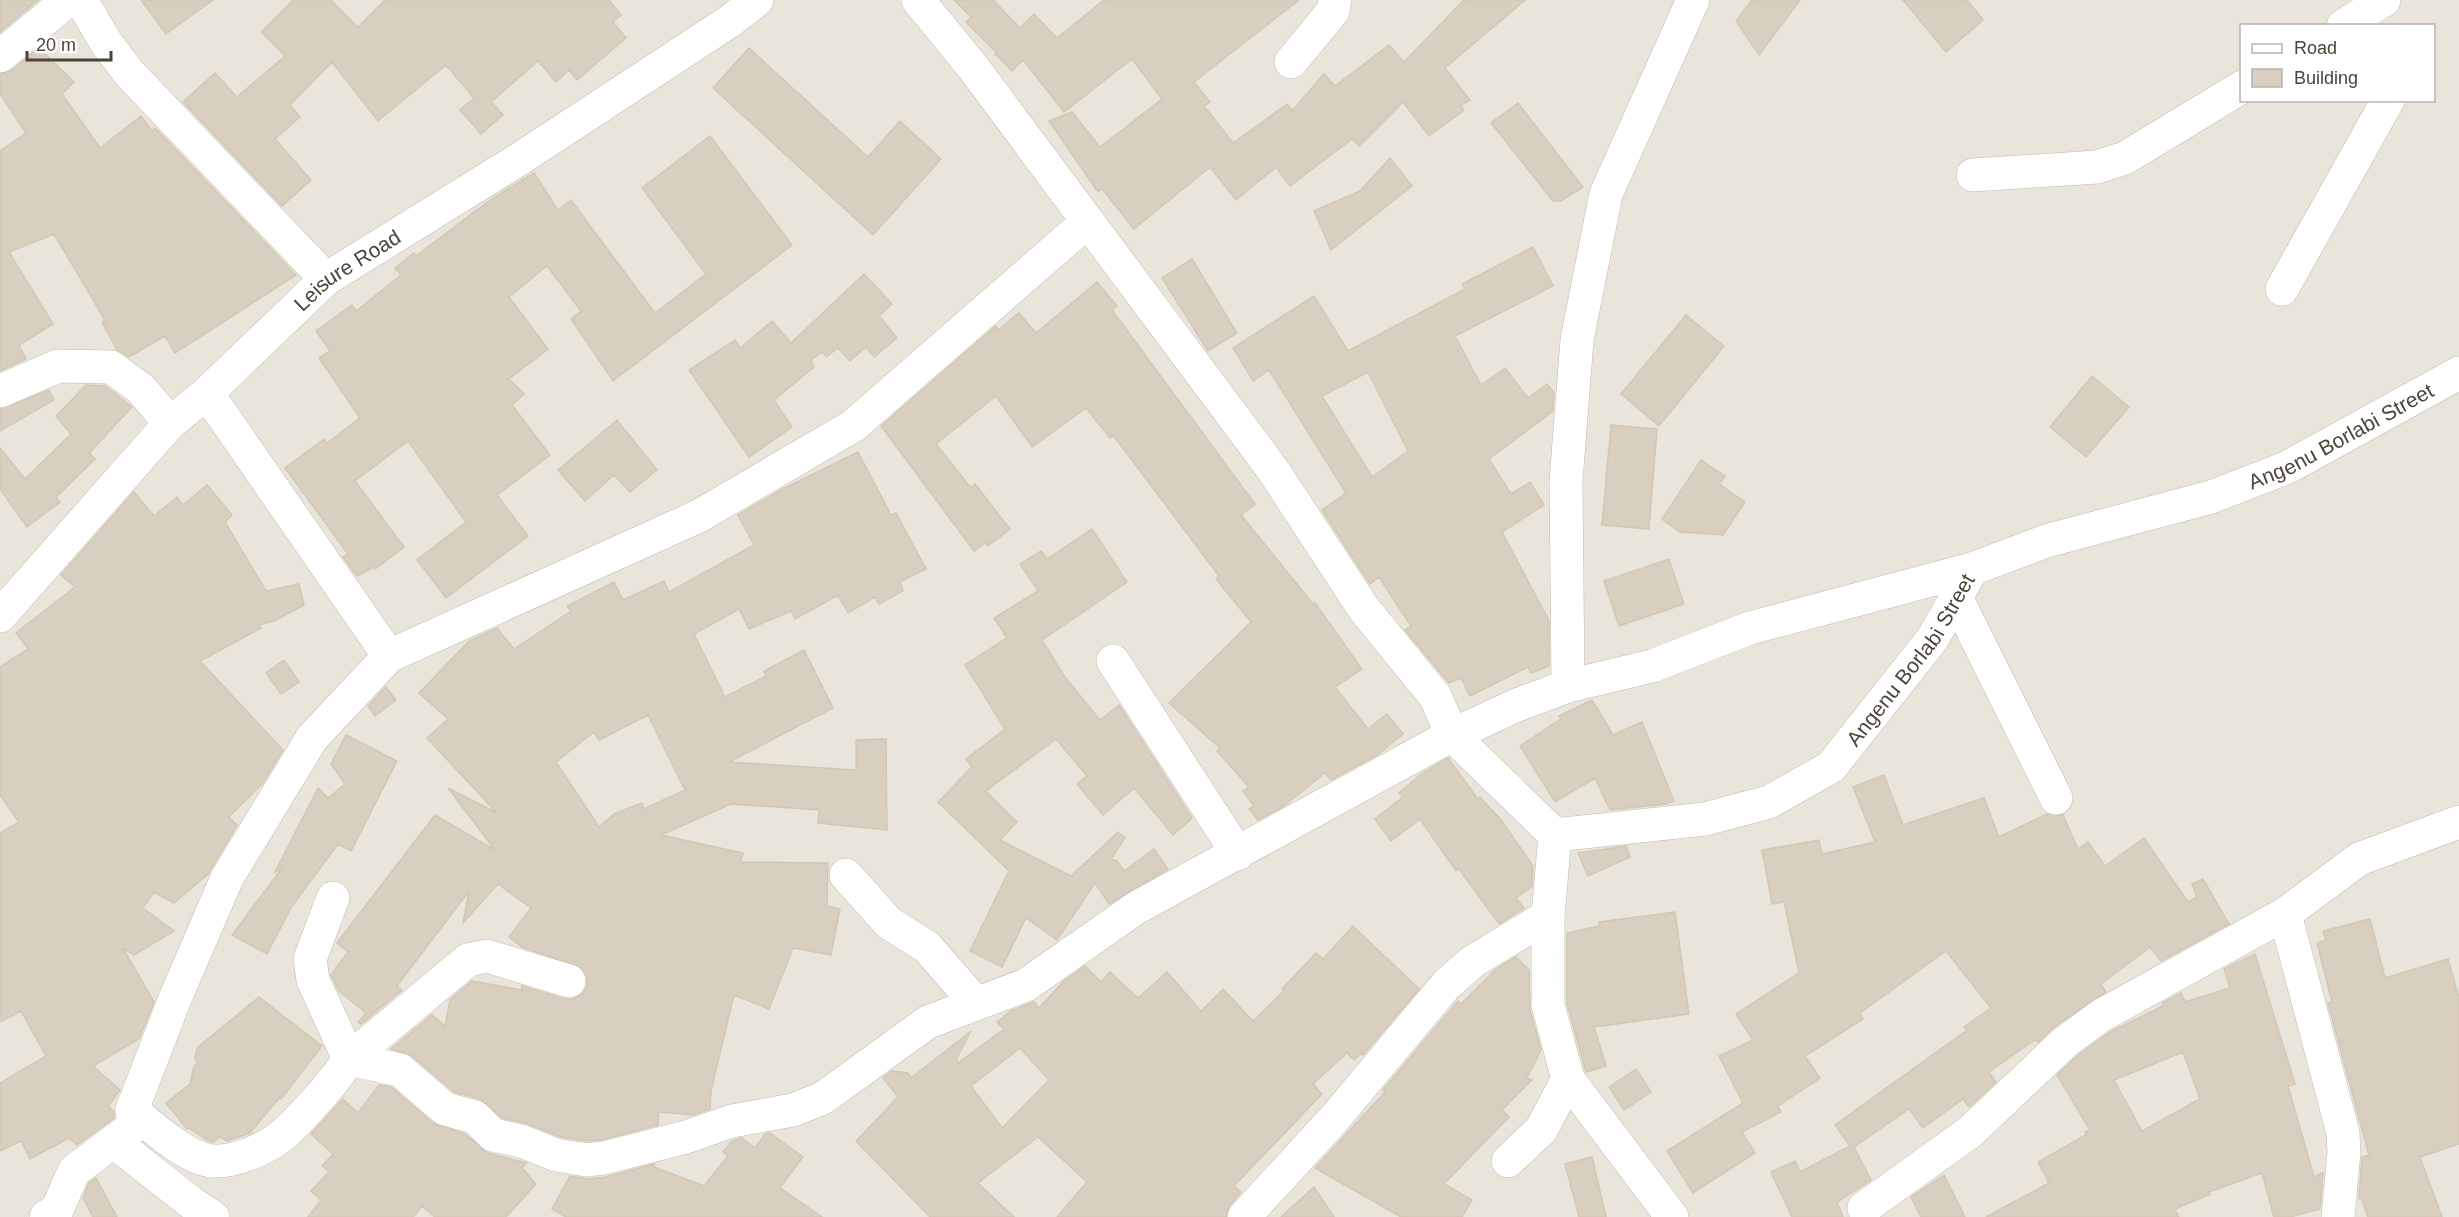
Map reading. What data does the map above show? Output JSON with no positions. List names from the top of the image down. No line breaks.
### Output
{"streets":{"street":["Leisure Road","Angenu Borlabi Street"]},"legend":["Road","Building"],"scale_bar":"20 m"}
